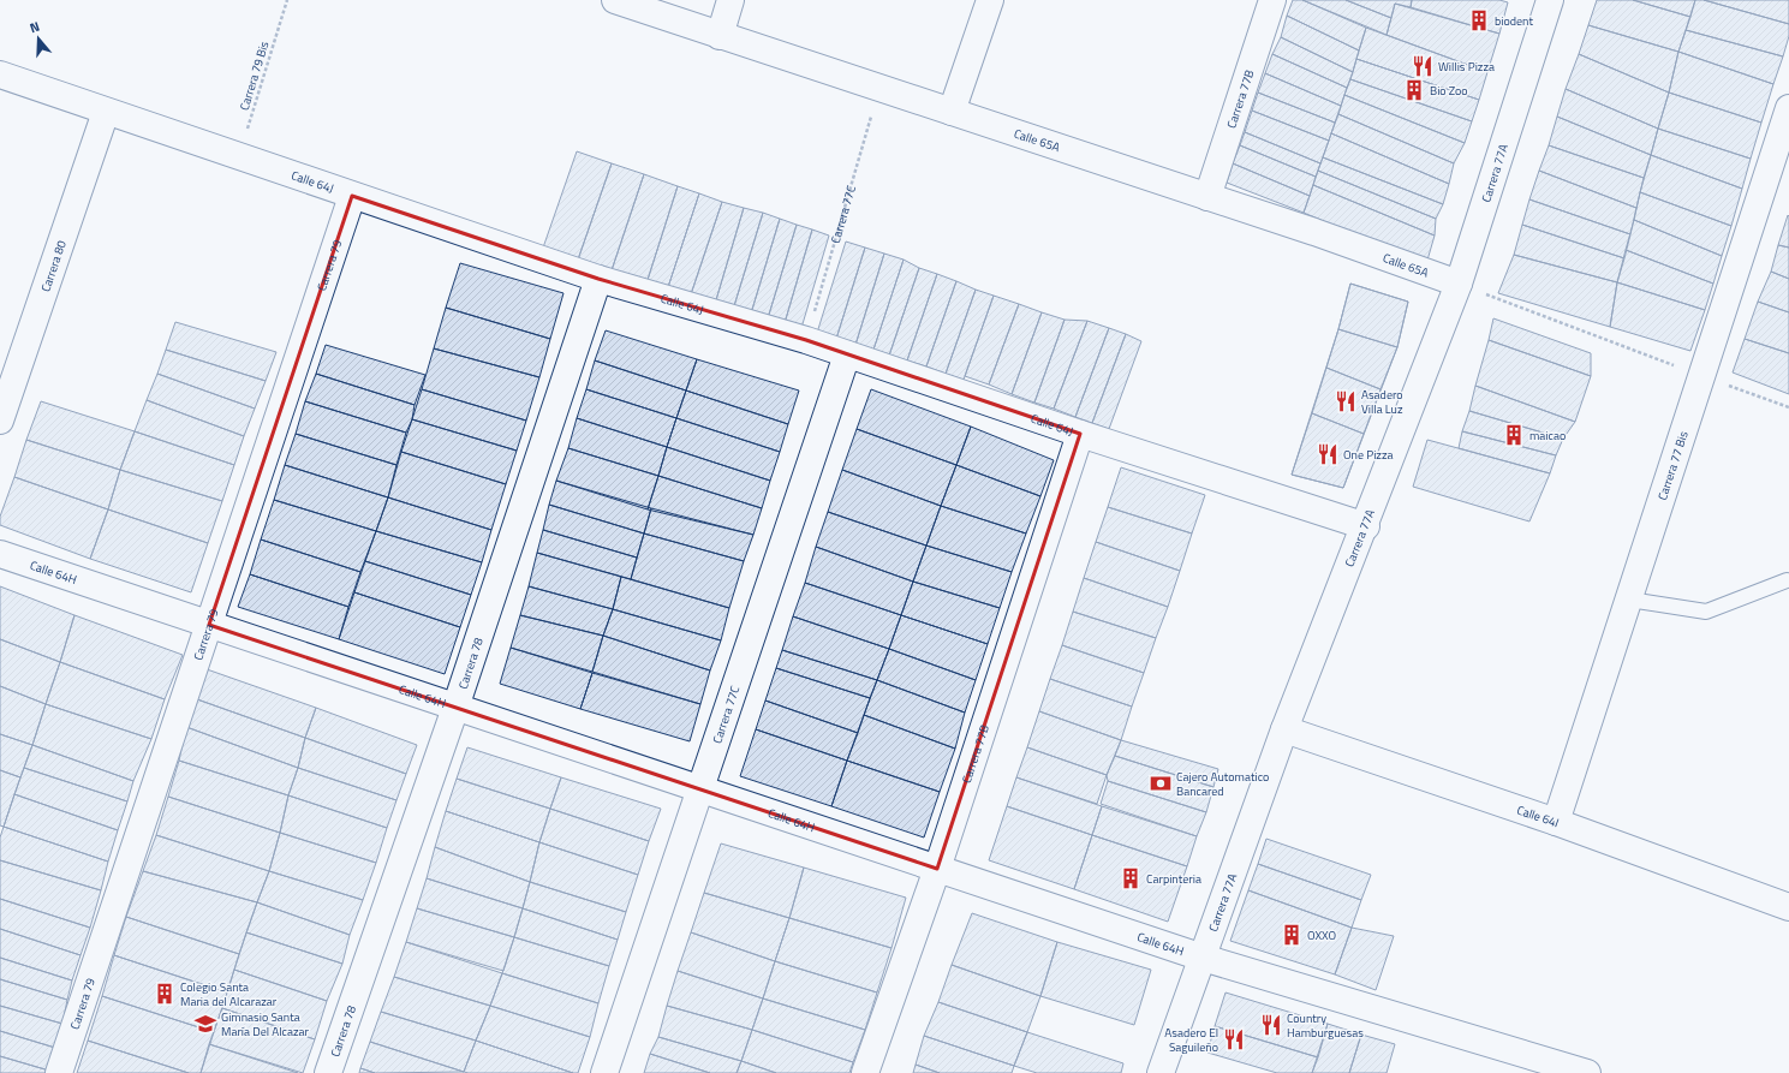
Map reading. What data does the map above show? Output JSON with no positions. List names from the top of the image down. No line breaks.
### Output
{"streets":{"street":["Carrera 77B","Calle 65A","Carrera 77A","Calle 64J","Carrera 77C","Carrera 79","Carrera 80","Carrera 77 Bis","Calle 64H","Carrera 78","Calle 64I"],"path":["Carrera 79 Bis"]},"crossings":[["Carrera 79 Bis","Calle 64J"],["Carrera 77B","Calle 65A"],["Carrera 77B","Calle 64J"],["Carrera 77B","Calle 64H"],["Calle 65A","Carrera 77A"],["Calle 65A","Carrera 77C"],["Carrera 77A","Calle 64J"],["Carrera 77A","Calle 64H"],["Carrera 77A","Calle 64I"],["Calle 64J","Carrera 77C"],["Calle 64J","Carrera 79"],["Calle 64J","Carrera 80"],["Calle 64J","Carrera 78"],["Carrera 77C","Calle 64H"],["Carrera 79","Calle 64H"],["Carrera 77 Bis","Calle 64I"],["Calle 64H","Carrera 78"]],"places":{"building":["biodent","Bio Zoo","maicao","Carpinteria","OXXO","Colegio Santa Maria del Alcarazar"],"restaurant":["Willis Pizza","Asadero Villa Luz","One Pizza","Country Hamburguesas","Asadero El Saguileño"],"bank":["Cajero Automatico Bancared"],"school or university":["Gimnasio Santa María Del Alcazar"]},"north":"top"}
